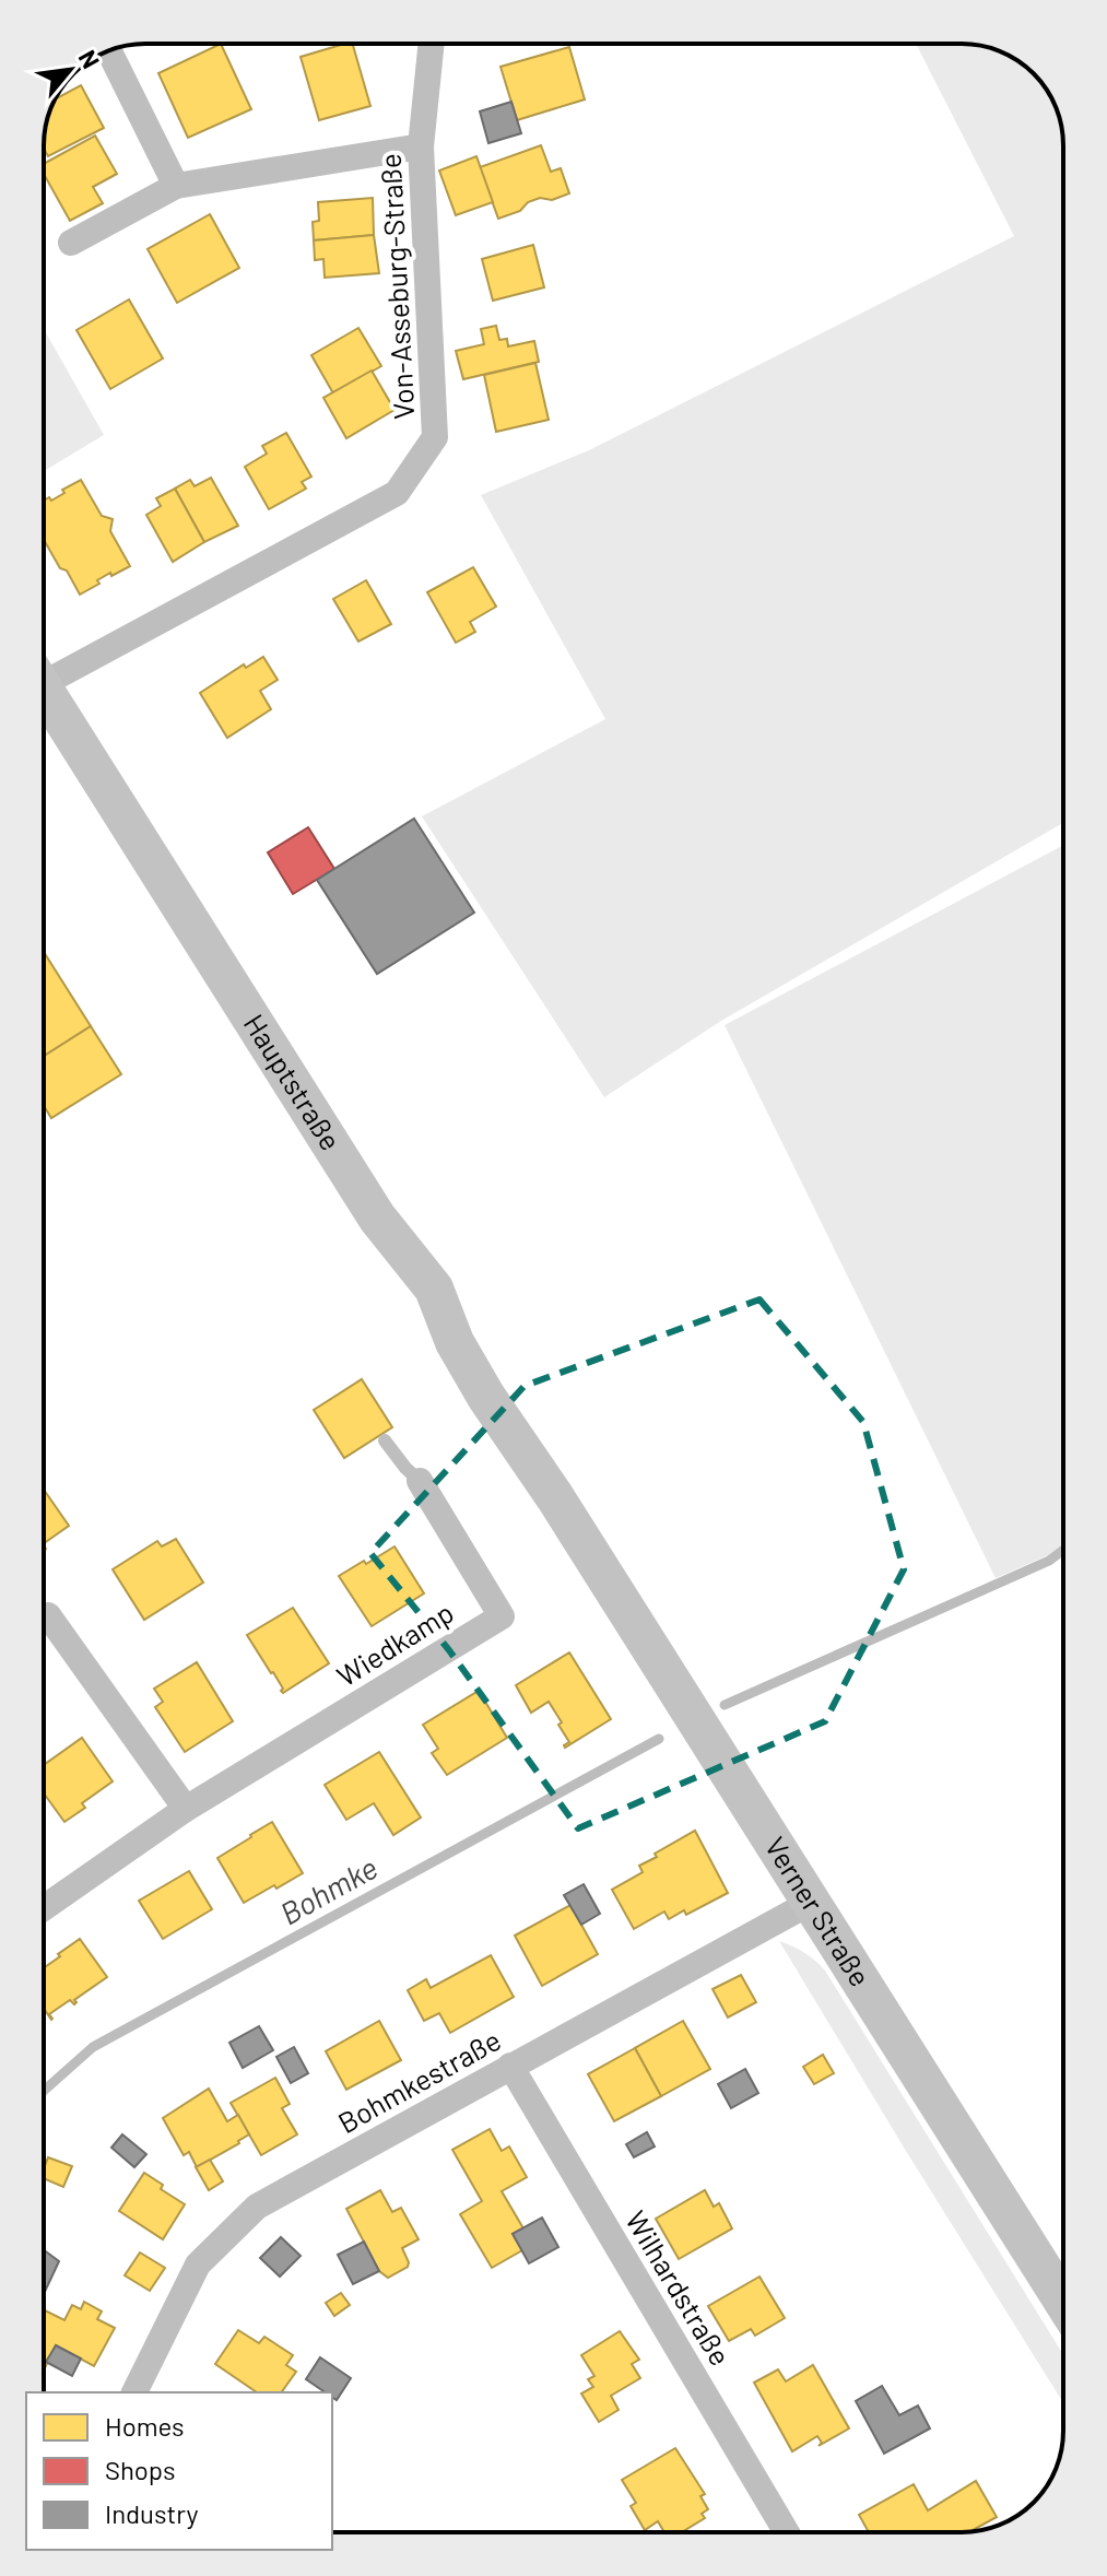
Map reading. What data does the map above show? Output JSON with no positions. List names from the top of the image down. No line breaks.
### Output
{"streets":{"main road":["Hauptstraße","Verner Straße"],"street":["Von-Asseburg-Straße","Wiedkamp","Bohmkestraße","Wilhardstraße"]},"crossings":[["Hauptstraße","Verner Straße"],["Verner Straße","Bohmkestraße"],["Bohmkestraße","Wilhardstraße"]],"water":["Bohmke"],"legend":["Homes","Shops","Industry"],"north":"top right"}
